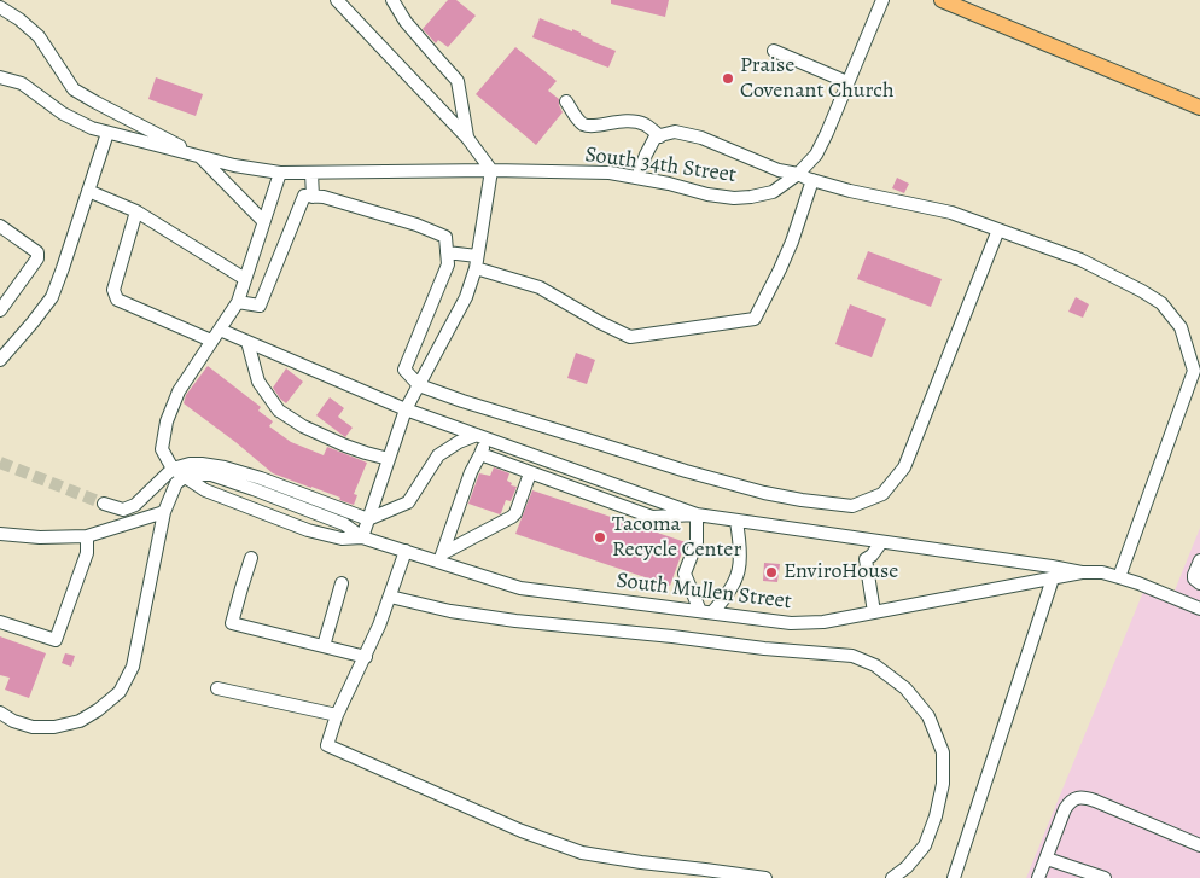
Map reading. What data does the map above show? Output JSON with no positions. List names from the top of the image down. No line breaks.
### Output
{"streets":{"street":["South 34th Street","South Mullen Street"]},"places":["Praise Covenant Church","Tacoma Recycle Center","EnviroHouse"]}
